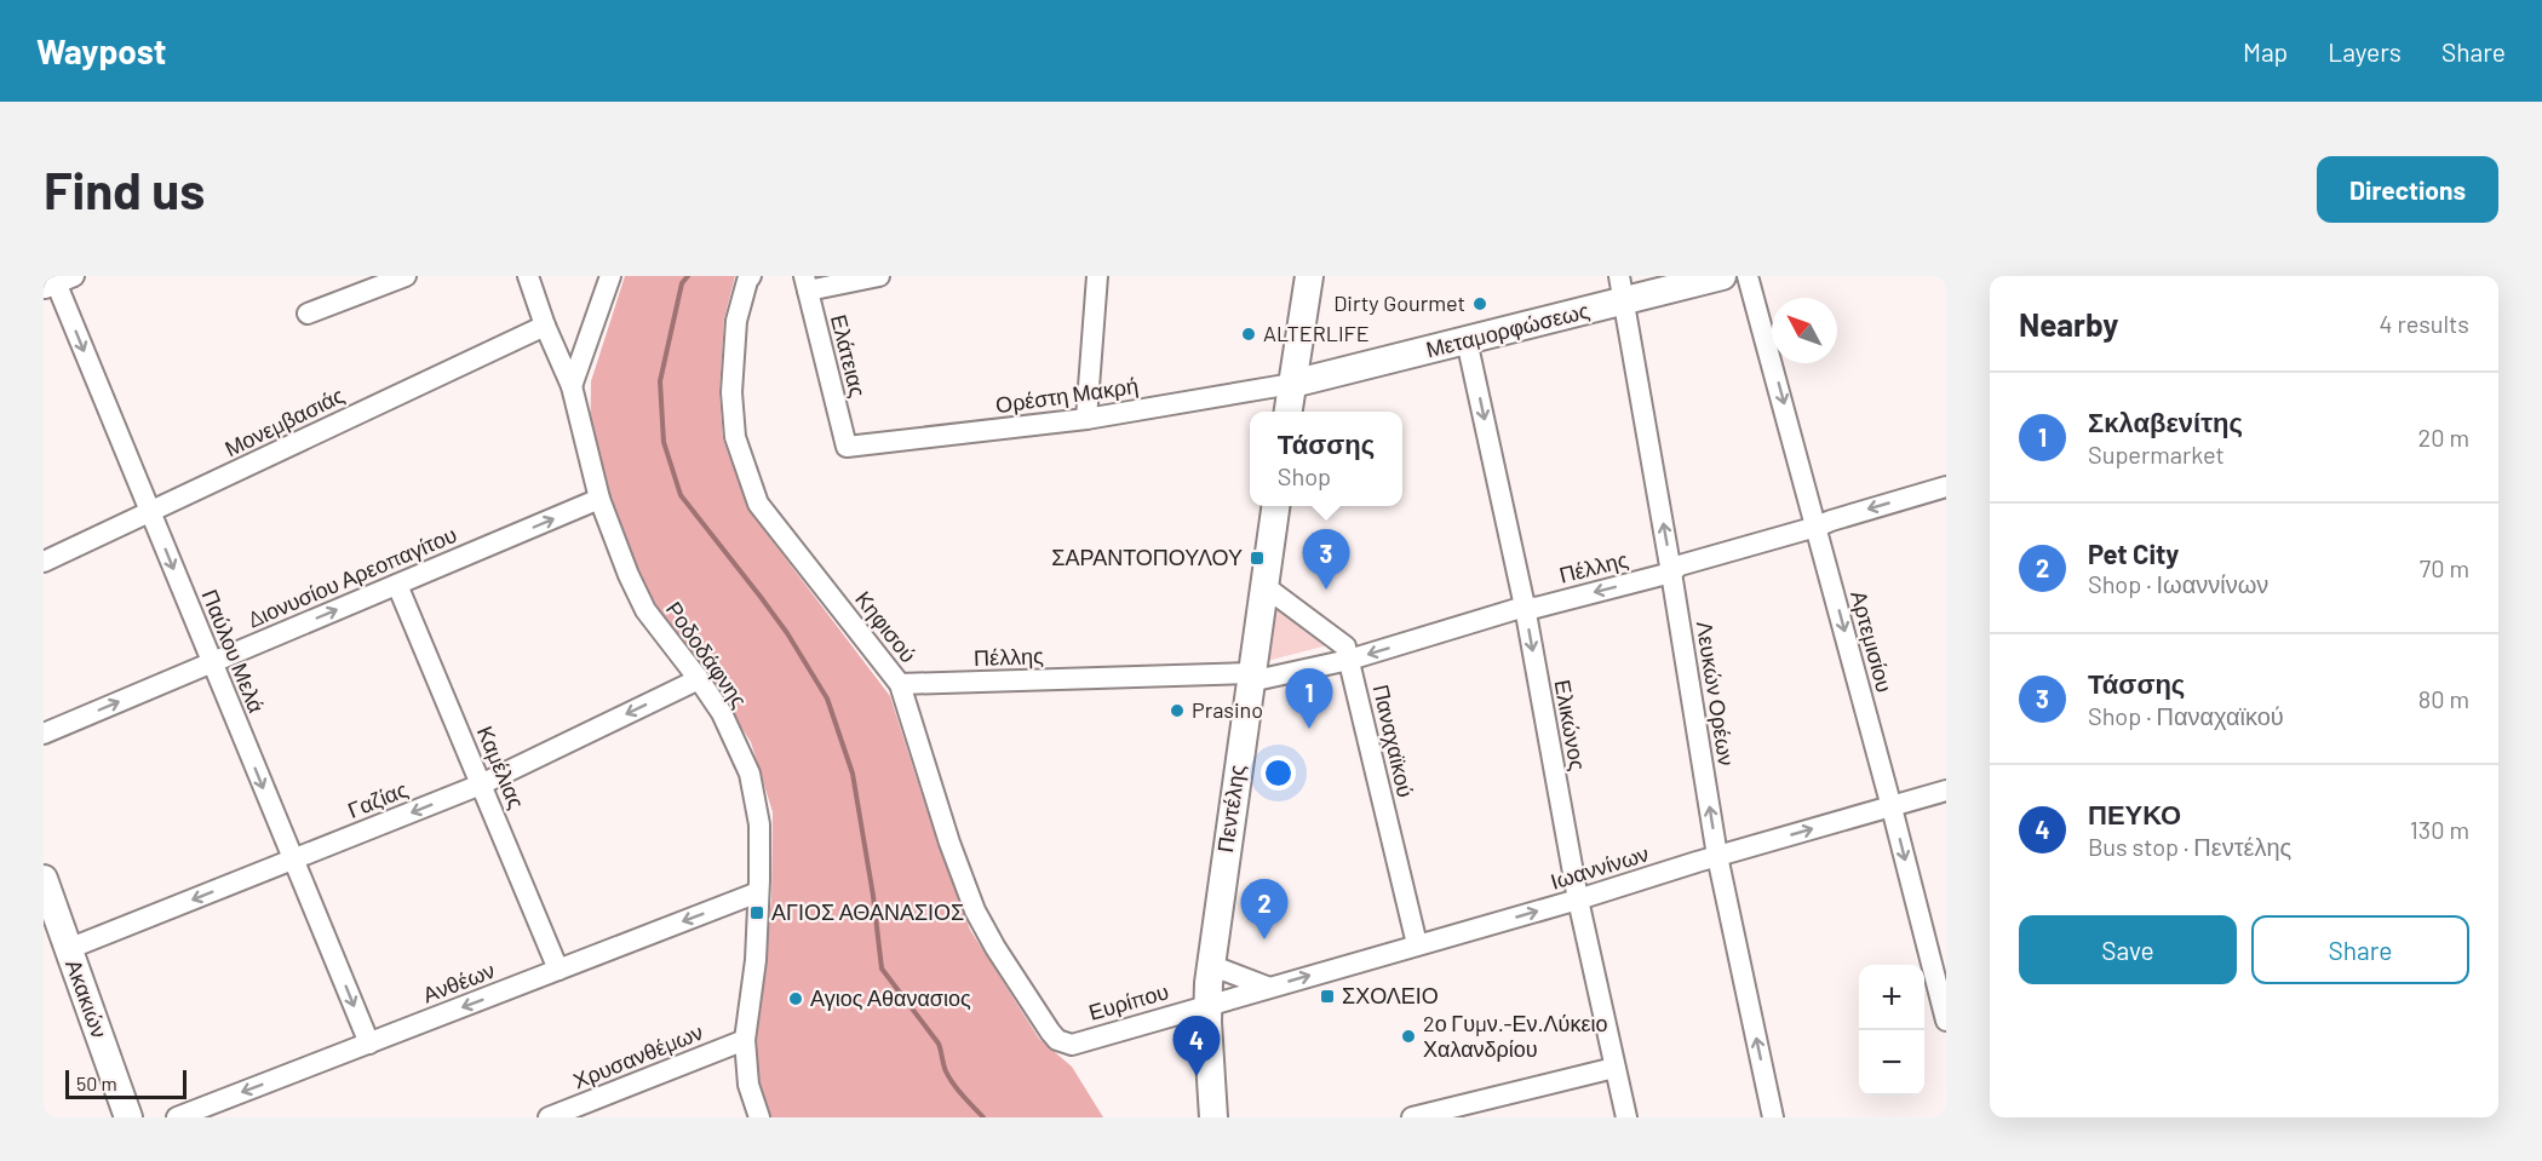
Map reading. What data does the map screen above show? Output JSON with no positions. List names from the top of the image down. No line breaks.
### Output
{"streets":{"main road":["Μεταμορφώσεως","Πεντέλης","Ακακιών"],"street":["Ελάτειας","Ορέστη Μακρή","Μονεμβασιάς","Πέλλης","Διονυσίου Αρεοπαγίτου","Κηφισού","Αρτεμισίου","Παύλου Μελά","Ροδοδάφνης","Λευκών Ορέων","Ελικώνος","Παναχαϊκού","Καμέλιας","Γαζίας","Ιωαννίνων","Ανθέων","Ευρίπου","Χρυσανθέμων"]},"crossings":[["Μεταμορφώσεως","Ορέστη Μακρή"],["Μεταμορφώσεως","Λευκών Ορέων"],["Μεταμορφώσεως","Ελικώνος"],["Ελάτειας","Ορέστη Μακρή"],["Μονεμβασιάς","Παύλου Μελά"],["Μονεμβασιάς","Ροδοδάφνης"],["Πέλλης","Κηφισού"],["Πέλλης","Αρτεμισίου"],["Πέλλης","Λευκών Ορέων"],["Πέλλης","Ελικώνος"],["Πέλλης","Παναχαϊκού"],["Πέλλης","Πεντέλης"],["Διονυσίου Αρεοπαγίτου","Παύλου Μελά"],["Διονυσίου Αρεοπαγίτου","Ροδοδάφνης"],["Διονυσίου Αρεοπαγίτου","Καμέλιας"],["Κηφισού","Ευρίπου"],["Αρτεμισίου","Ιωαννίνων"],["Παύλου Μελά","Γαζίας"],["Παύλου Μελά","Ανθέων"],["Ροδοδάφνης","Γαζίας"],["Ροδοδάφνης","Ανθέων"],["Ροδοδάφνης","Χρυσανθέμων"],["Λευκών Ορέων","Ιωαννίνων"],["Ελικώνος","Ιωαννίνων"],["Παναχαϊκού","Πεντέλης"],["Παναχαϊκού","Ιωαννίνων"],["Καμέλιας","Γαζίας"],["Καμέλιας","Ανθέων"],["Γαζίας","Ακακιών"],["Πεντέλης","Ιωαννίνων"],["Πεντέλης","Ευρίπου"],["Ιωαννίνων","Ευρίπου"]],"one_way":["Πέλλης","Διονυσίου Αρεοπαγίτου","Αρτεμισίου","Παύλου Μελά","Λευκών Ορέων","Ελικώνος","Γαζίας","Ανθέων"],"places":{"other":["Dirty Gourmet","ALTERLIFE","Prasino","Αγιος Αθανασιος","2ο Γυμν.-Εν.Λύκειο Χαλανδρίου"],"transit":["ΣΑΡΑΝΤΟΠΟΥΛΟΥ","ΑΓΙΟΣ ΑΘΑΝΑΣΙΟΣ","ΣΧΟΛΕΙΟ"]},"scale_bar":"50 m","north":"top left","page":{"header":"Waypost","nav":["Map","Layers","Share"],"buttons":["Directions",["Save","Share"]],"title":"Find us","heading":["Nearby","4 results"],"list":[{"mark":"1","name":"Σκλαβενίτης","note":"Supermarket","value":"20 m"},{"mark":"2","name":"Pet City","note":"Shop · Ιωαννίνων","value":"70 m"},{"mark":"3","name":"Τάσσης","note":"Shop · Παναχαϊκού","value":"80 m"},{"mark":"4","name":"ΠΕΥΚΟ","note":"Bus stop · Πεντέλης","value":"130 m"}],"popup":["Τάσσης","Shop"],"pins":["3","1","2","4"],"map_buttons":["+","−"],"scale":"50 m"}}
